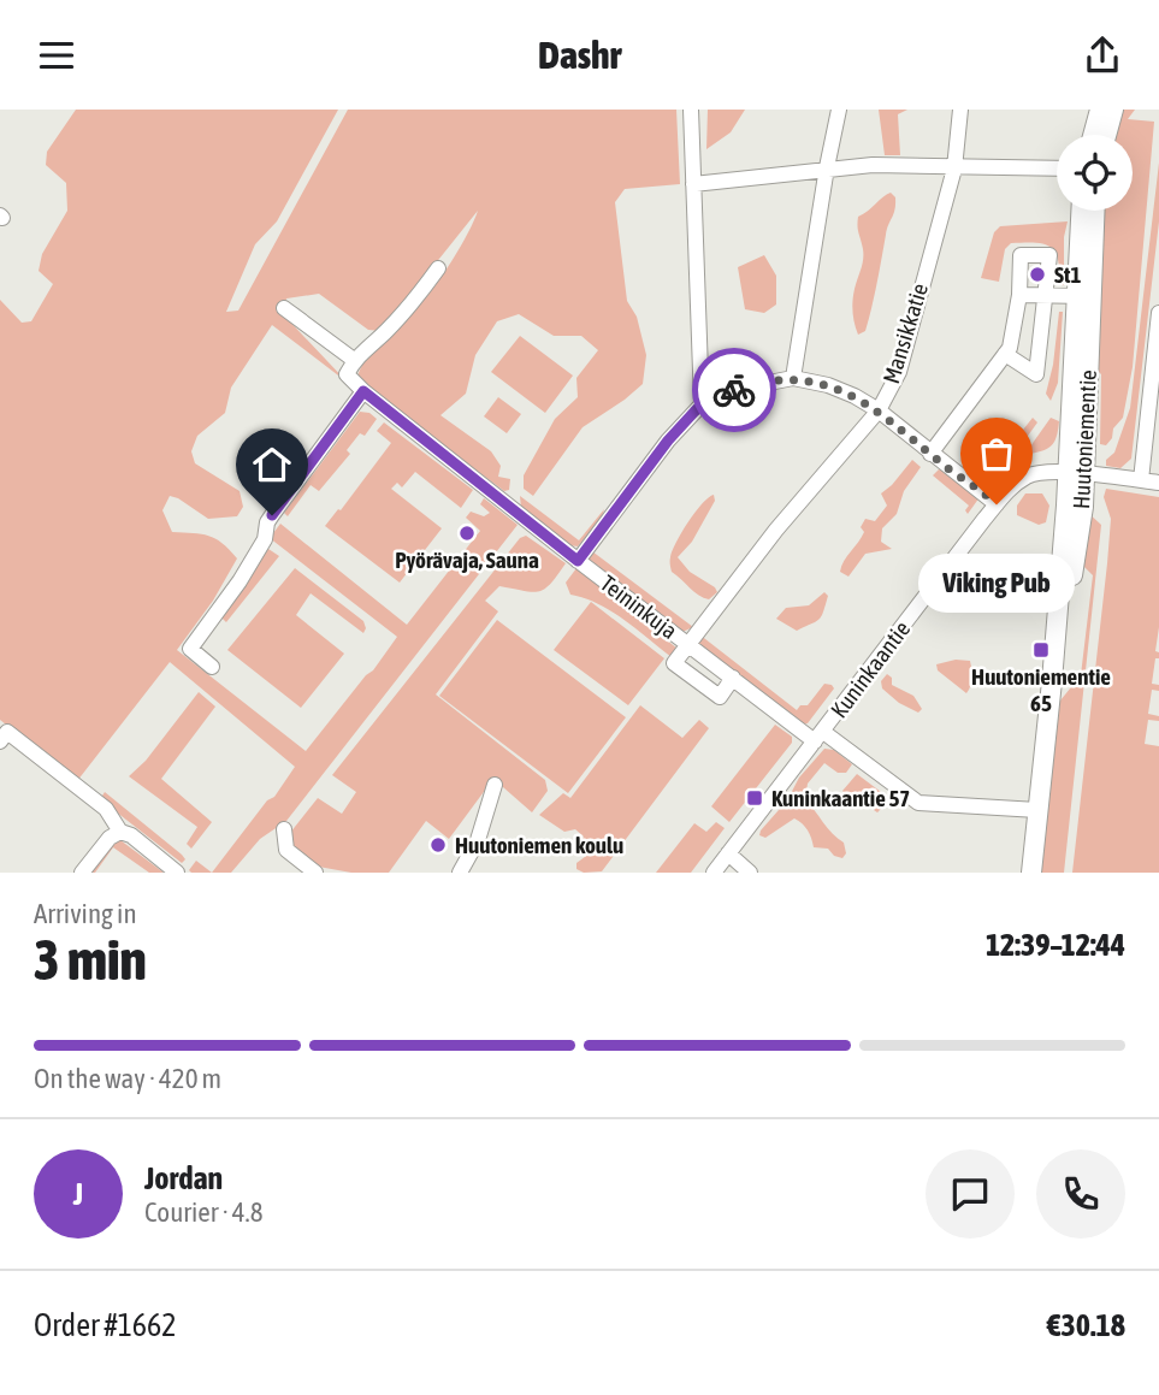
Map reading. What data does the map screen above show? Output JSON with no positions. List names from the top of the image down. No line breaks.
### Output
{"streets":{"main road":["Huutoniementie"],"street":["Mansikkatie","Teininkuja","Kuninkaantie"]},"crossings":[["Mansikkatie","Teininkuja"],["Huutoniementie","Teininkuja"],["Huutoniementie","Kuninkaantie"],["Teininkuja","Kuninkaantie"]],"places":{"other":["St1","Viking Pub","Pyörävaja, Sauna","Huutoniemen koulu"],"transit":["Huutoniementie 65","Kuninkaantie 57"]},"page":{"header":"Dashr","bubble":"Viking Pub","heading":["3 min","Arriving in","12:39–12:44"],"panel":["Jordan","Courier · 4.8","Order #1662","€30.18"],"bar":"On the way · 420 m","round":"J"}}
